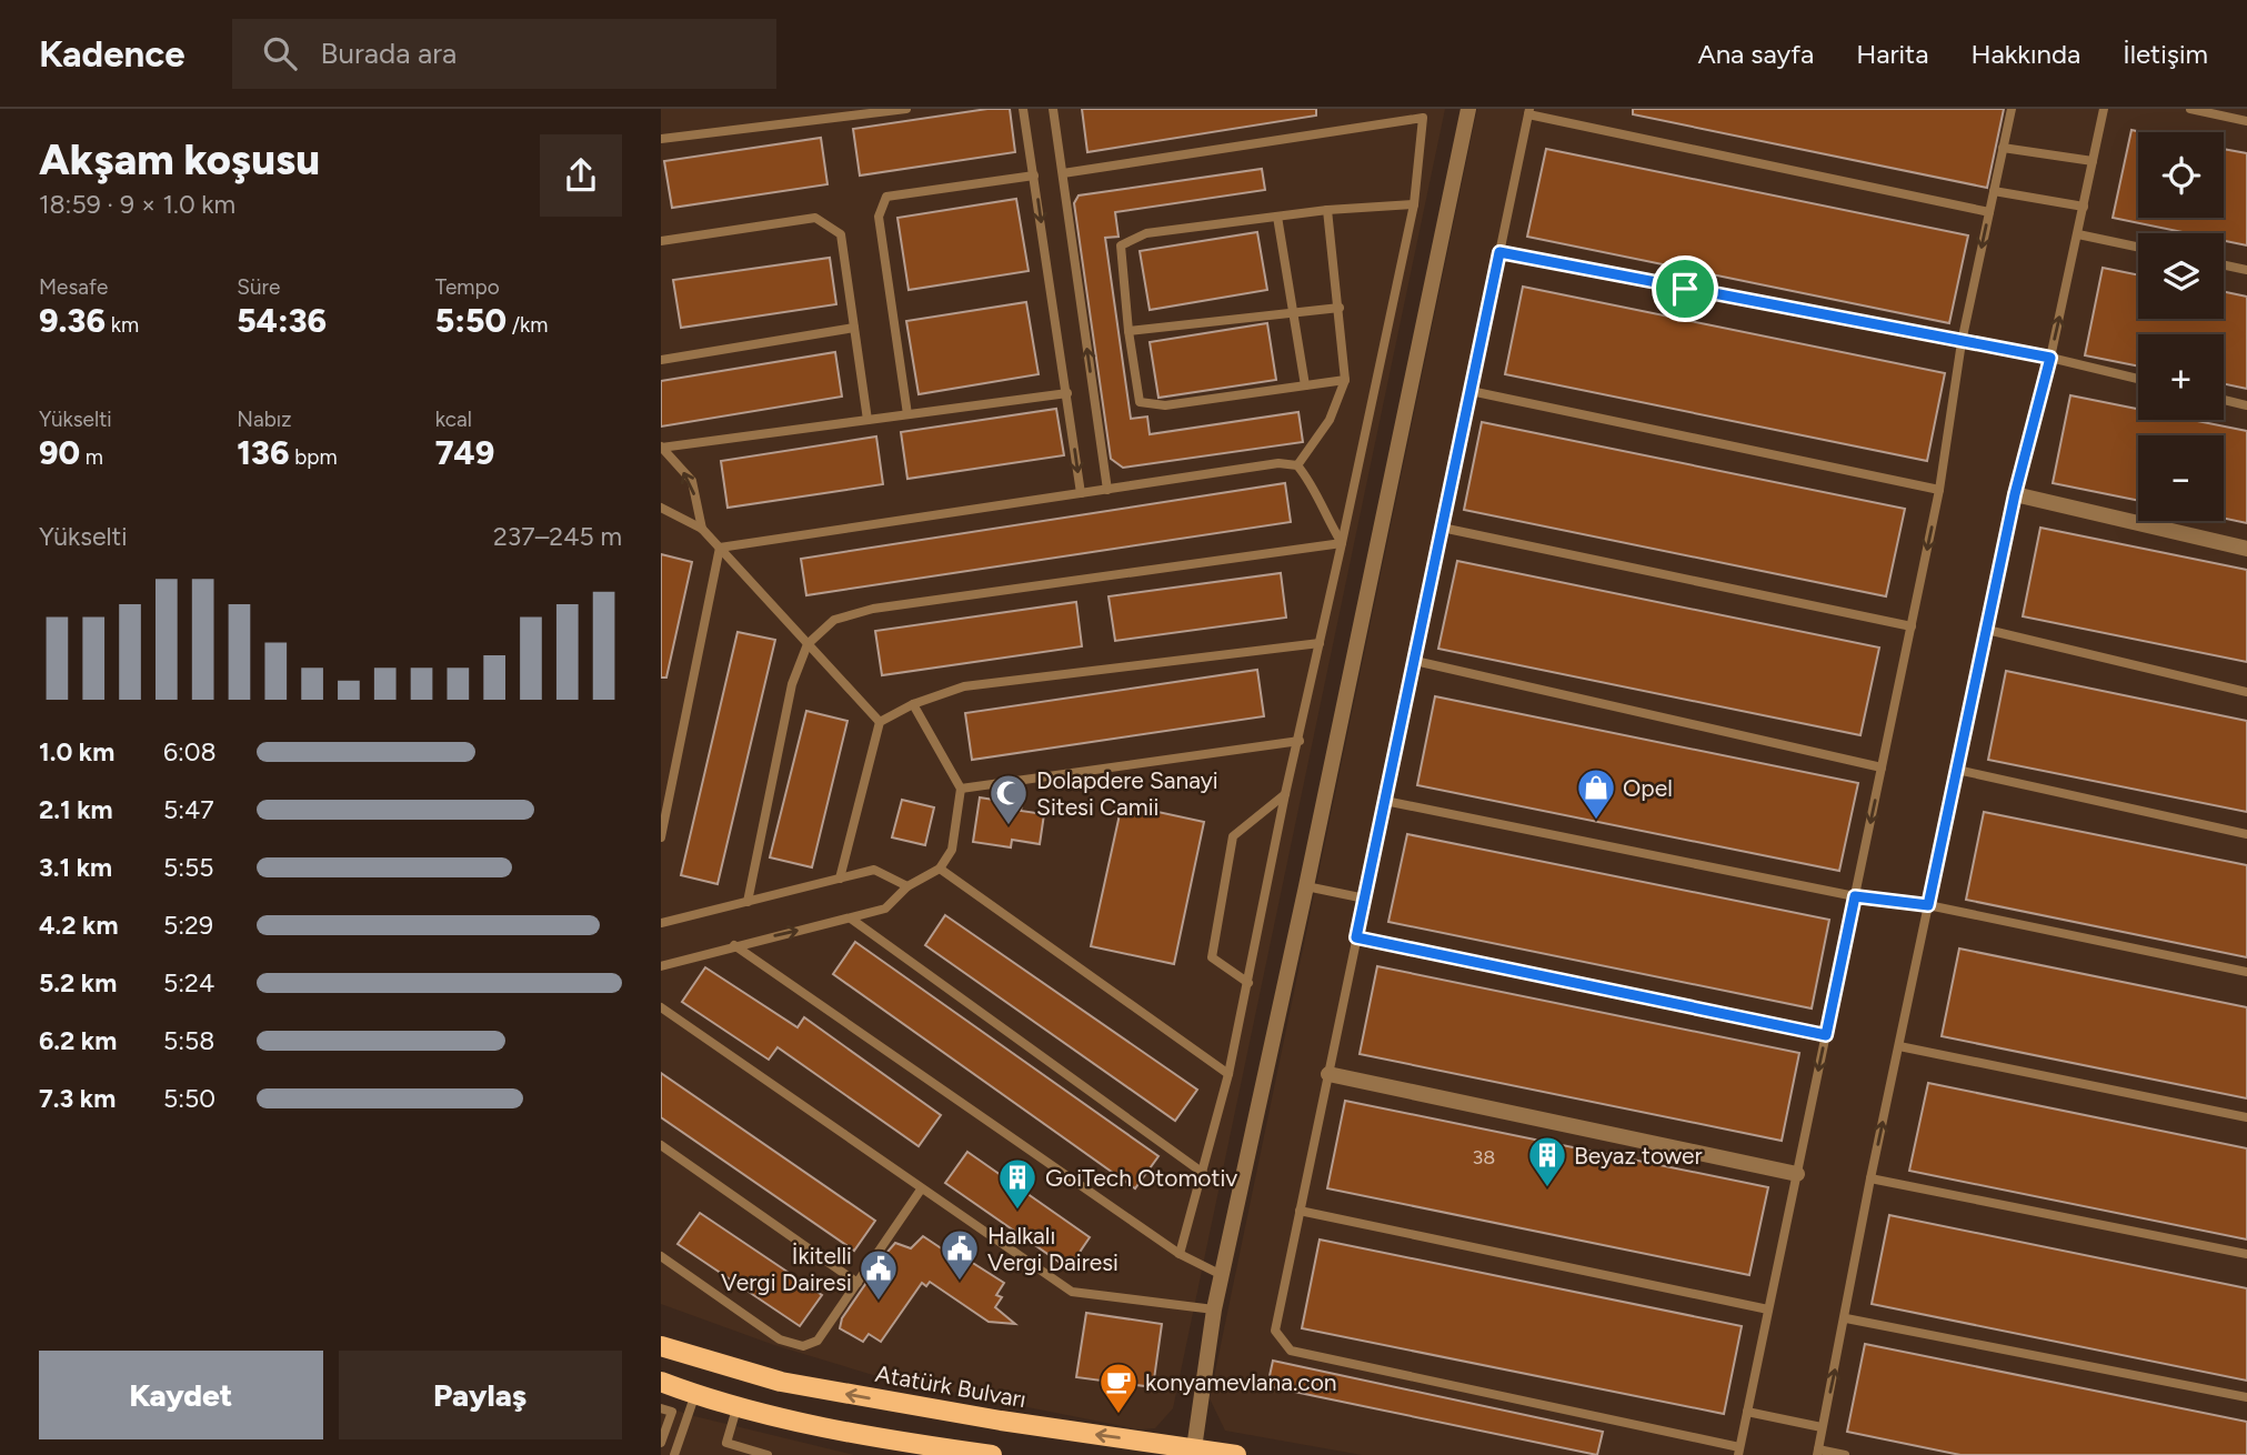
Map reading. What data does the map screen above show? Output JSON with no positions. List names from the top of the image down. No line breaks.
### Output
{"streets":{"main road":["Atatürk Bulvarı"]},"places":{"shop":["Opel"],"mosque":["Dolapdere Sanayi Sitesi Camii"],"building":["Beyaz tower","GoiTech Otomotiv"],"public building":["Halkalı Vergi Dairesi","İkitelli Vergi Dairesi"],"cafe":["konyamevlana.con"]},"house_numbers":["38"],"page":{"header":"Kadence","search":"Burada ara","nav":["Ana sayfa","Harita","Hakkında","İletişim"],"heading":["Akşam koşusu","18:59 · 9 × 1.0 km"],"map_buttons":["+","−"],"stats":[["Mesafe","9.36 km"],["Süre","54:36"],["Tempo","5:50 /km"],["Yükselti","90 m"],["Nabız","136 bpm"],["kcal","749"]],"chart":["Yükselti","237–245 m"],"list":[{"name":"1.0 km","note":"6:08"},{"name":"2.1 km","note":"5:47"},{"name":"3.1 km","note":"5:55"},{"name":"4.2 km","note":"5:29"},{"name":"5.2 km","note":"5:24"},{"name":"6.2 km","note":"5:58"},{"name":"7.3 km","note":"5:50"}],"buttons":["Kaydet","Paylaş"]}}
